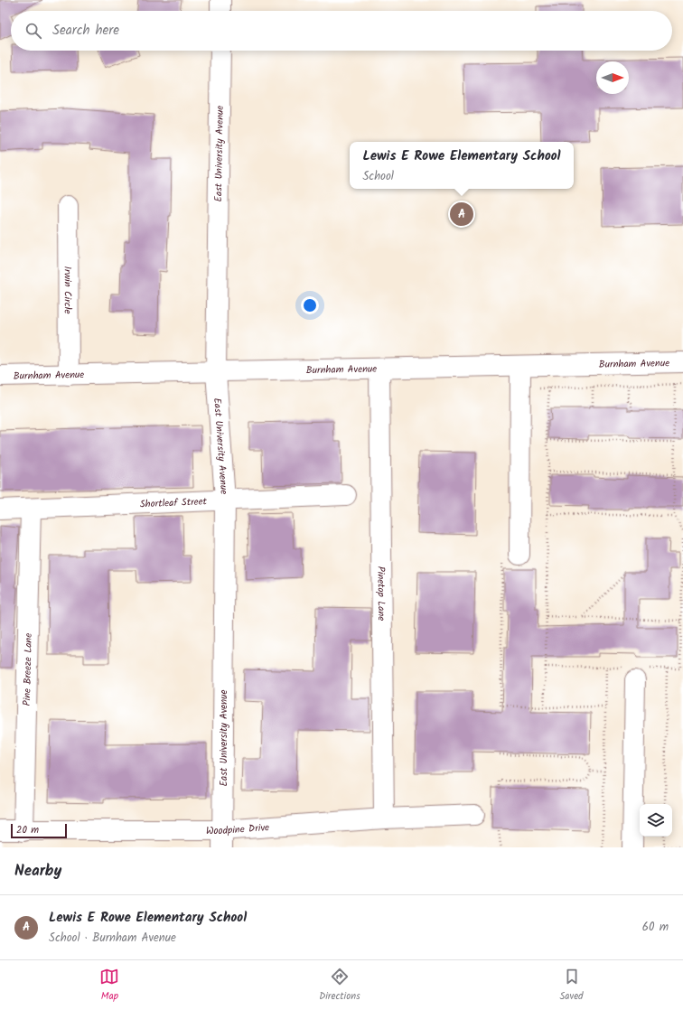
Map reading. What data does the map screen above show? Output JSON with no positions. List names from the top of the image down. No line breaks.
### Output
{"streets":{"street":["East University Avenue","Irwin Circle","Burnham Avenue","Shortleaf Street","Pinetop Lane","Pine Breeze Lane","Woodpine Drive"]},"crossings":[["East University Avenue","Burnham Avenue"],["East University Avenue","Shortleaf Street"],["East University Avenue","Woodpine Drive"],["Irwin Circle","Burnham Avenue"],["Burnham Avenue","Pinetop Lane"],["Shortleaf Street","Pine Breeze Lane"],["Pinetop Lane","Woodpine Drive"],["Pine Breeze Lane","Woodpine Drive"]],"scale_bar":"20 m","north":"right","page":{"search":"Search here","popup":["Lewis E Rowe Elementary School","School"],"pins":"A","scale":"20 m","heading":"Nearby","list":[{"mark":"A","name":"Lewis E Rowe Elementary School","note":"School · Burnham Avenue","value":"60 m"}],"nav":["Map","Directions","Saved"]}}
